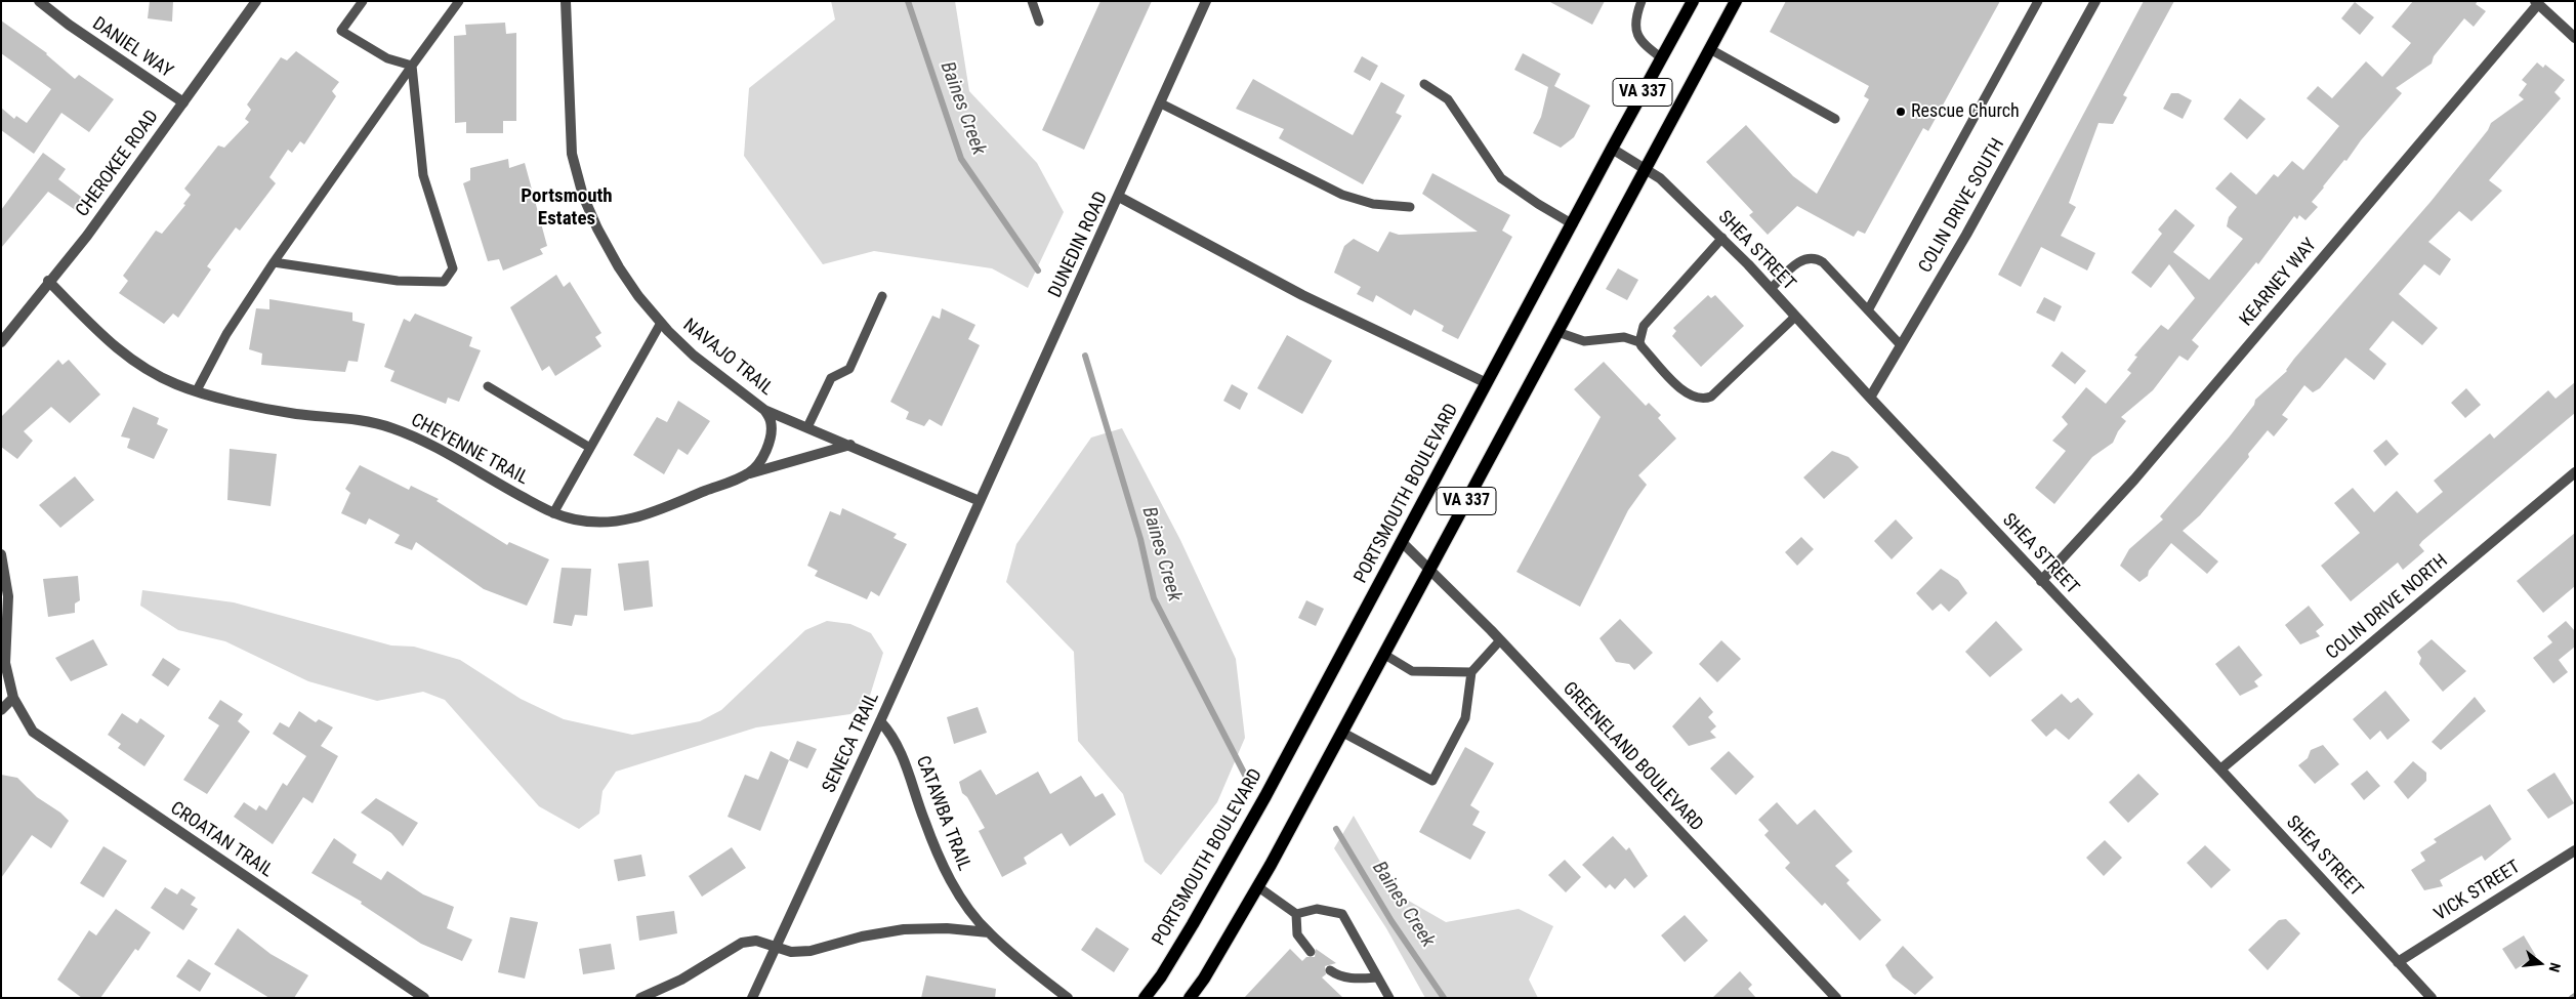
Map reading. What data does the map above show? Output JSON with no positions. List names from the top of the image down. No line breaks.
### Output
{"streets":{"main road":["VA 337","PORTSMOUTH BOULEVARD"],"street":["DANIEL WAY","CHEROKEE ROAD","COLIN DRIVE SOUTH","DUNEDIN ROAD","SHEA STREET","KEARNEY WAY","NAVAJO TRAIL","CHEYENNE TRAIL","COLIN DRIVE NORTH","SENECA TRAIL","GREENELAND BOULEVARD","CATAWBA TRAIL","CROATAN TRAIL","VICK STREET"]},"crossings":[["DANIEL WAY","CHEROKEE ROAD"],["VA 337","SHEA STREET"],["VA 337","GREENELAND BOULEVARD"],["CHEROKEE ROAD","CHEYENNE TRAIL"],["COLIN DRIVE SOUTH","SHEA STREET"],["DUNEDIN ROAD","NAVAJO TRAIL"],["DUNEDIN ROAD","SENECA TRAIL"],["SHEA STREET","KEARNEY WAY"],["SHEA STREET","PORTSMOUTH BOULEVARD"],["SHEA STREET","COLIN DRIVE NORTH"],["SHEA STREET","VICK STREET"],["NAVAJO TRAIL","CHEYENNE TRAIL"],["NAVAJO TRAIL","SENECA TRAIL"],["PORTSMOUTH BOULEVARD","GREENELAND BOULEVARD"],["SENECA TRAIL","CATAWBA TRAIL"]],"districts":["Portsmouth Estates"],"water":["Baines Creek"],"places":["Rescue Church"],"north":"right"}
